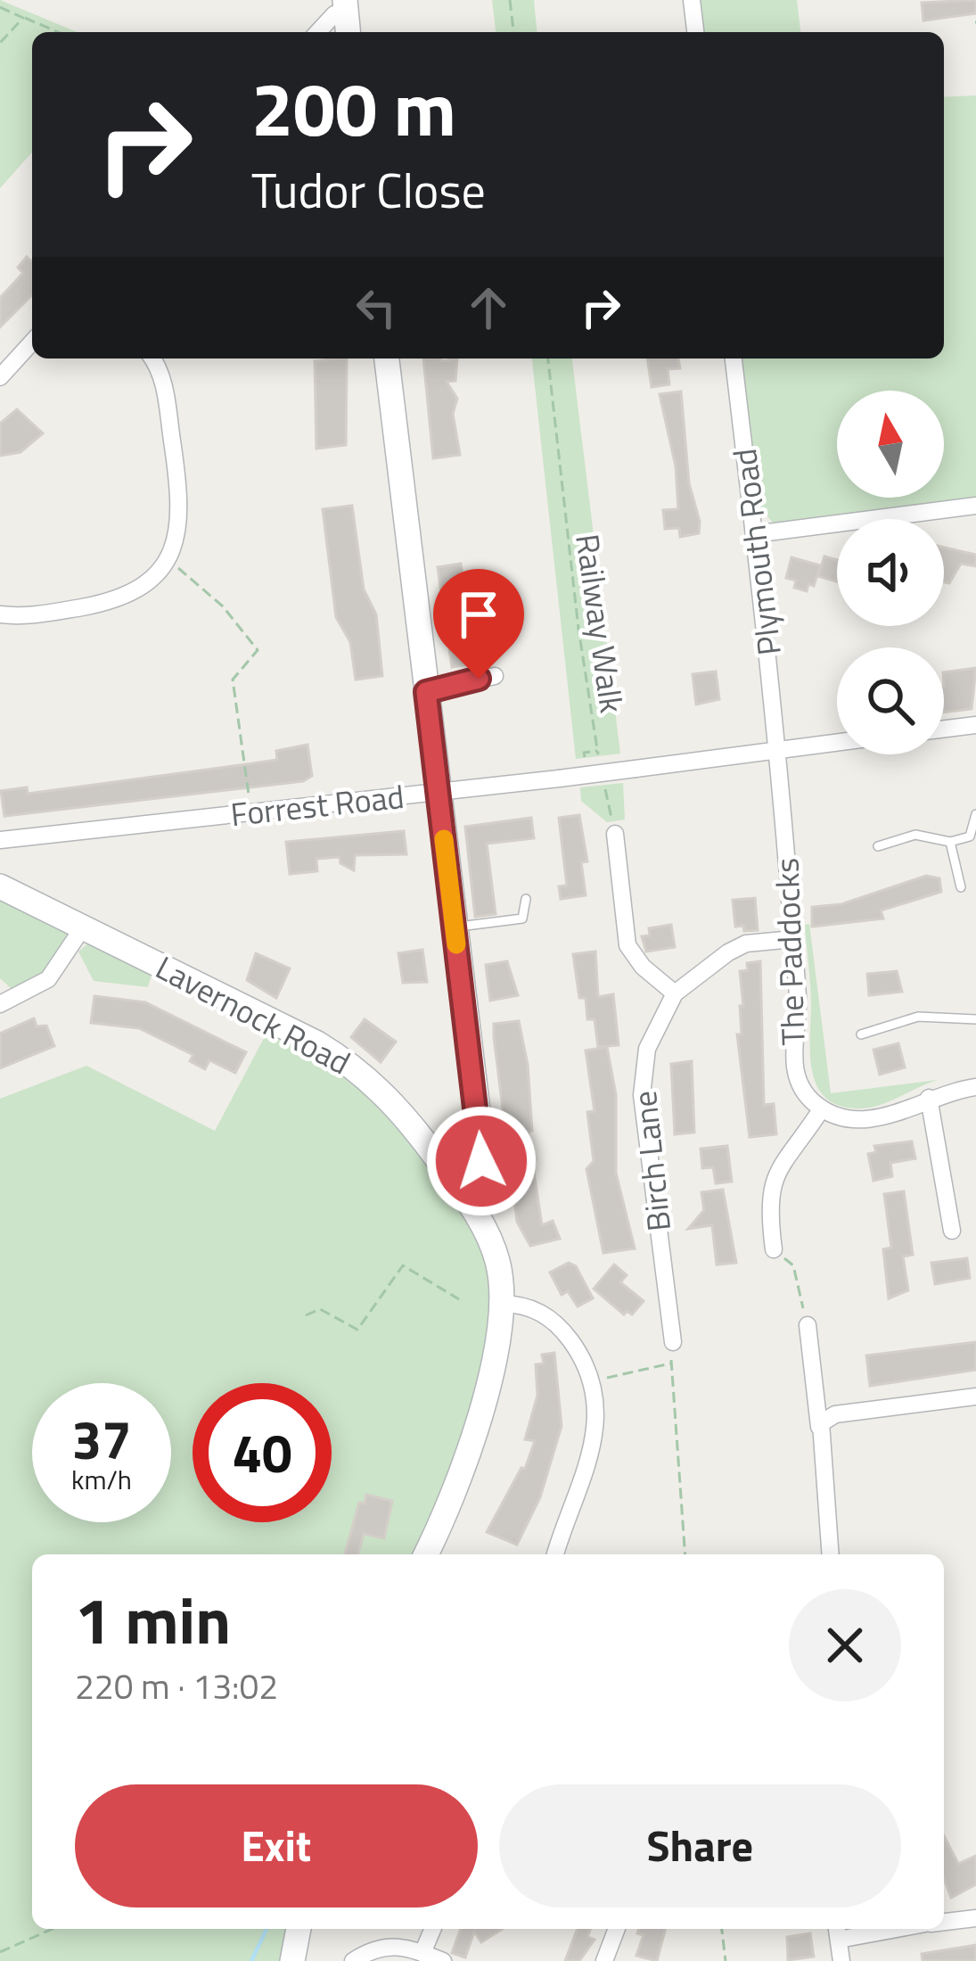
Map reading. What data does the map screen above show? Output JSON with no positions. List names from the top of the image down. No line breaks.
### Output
{"streets":{"main road":["Lavernock Road"],"street":["Plymouth Road","Forrest Road","The Paddocks","Birch Lane"],"path":["Railway Walk"]},"crossings":[["Plymouth Road","Forrest Road"],["Plymouth Road","The Paddocks"],["Forrest Road","The Paddocks"],["The Paddocks","Birch Lane"]],"north":"top","page":{"turn":["200 m","Tudor Close"],"speed":"37 km/h","limit":"40","heading":["1 min","220 m · 13:02"],"buttons":["Exit","Share"]}}
